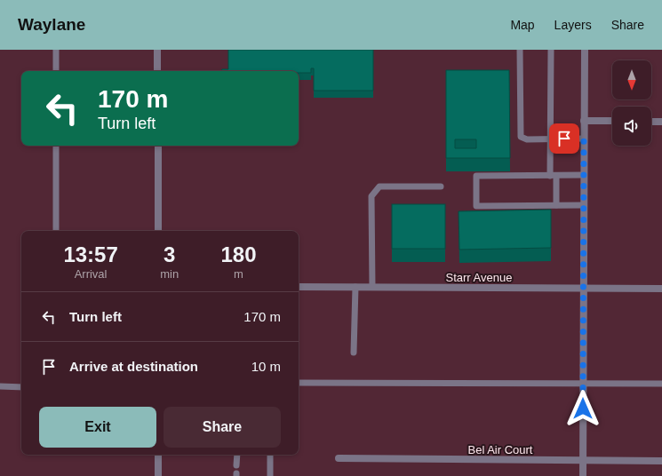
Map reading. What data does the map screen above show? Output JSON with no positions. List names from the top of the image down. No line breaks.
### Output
{"streets":{"street":["Starr Avenue","Bel Air Court"]},"north":"bottom","page":{"header":"Waylane","nav":["Map","Layers","Share"],"turn":["170 m","Turn left"],"eta":["13:57","Arrival","3","min","180","m"],"list":[{"name":"Turn left","value":"170 m"},{"name":"Arrive at destination","value":"10 m"}],"buttons":["Exit","Share"]}}
